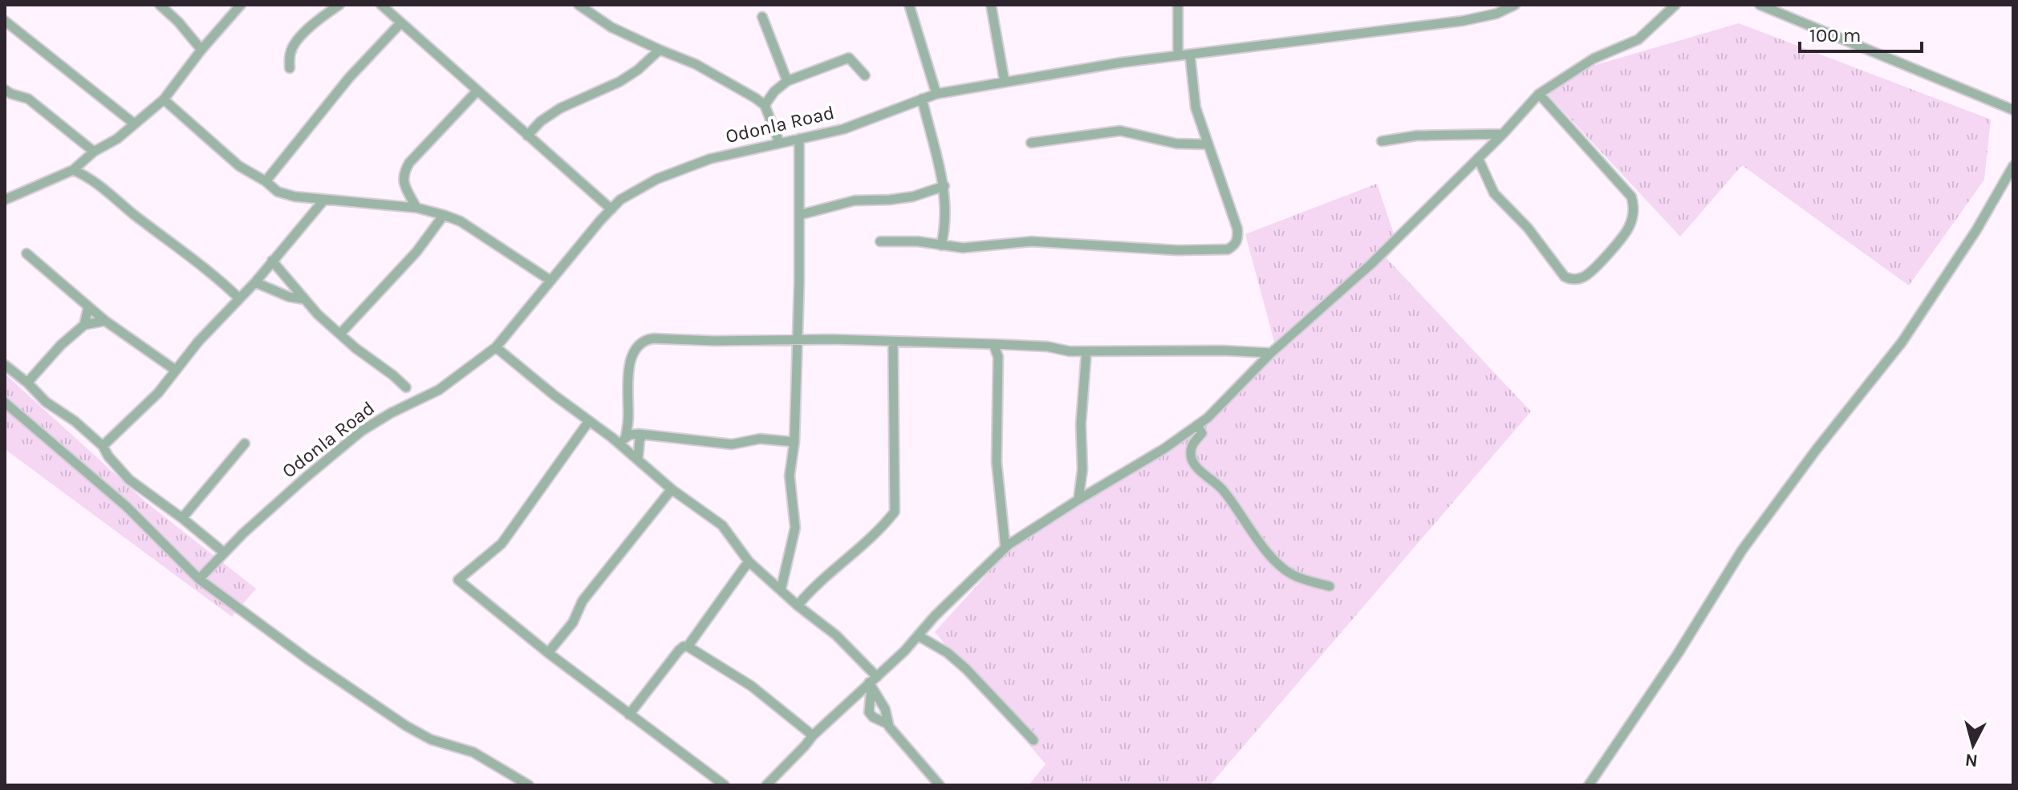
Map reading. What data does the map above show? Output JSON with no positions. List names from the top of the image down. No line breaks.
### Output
{"streets":{"street":["Odonla Road"]},"scale_bar":"100 m","north":"bottom"}
